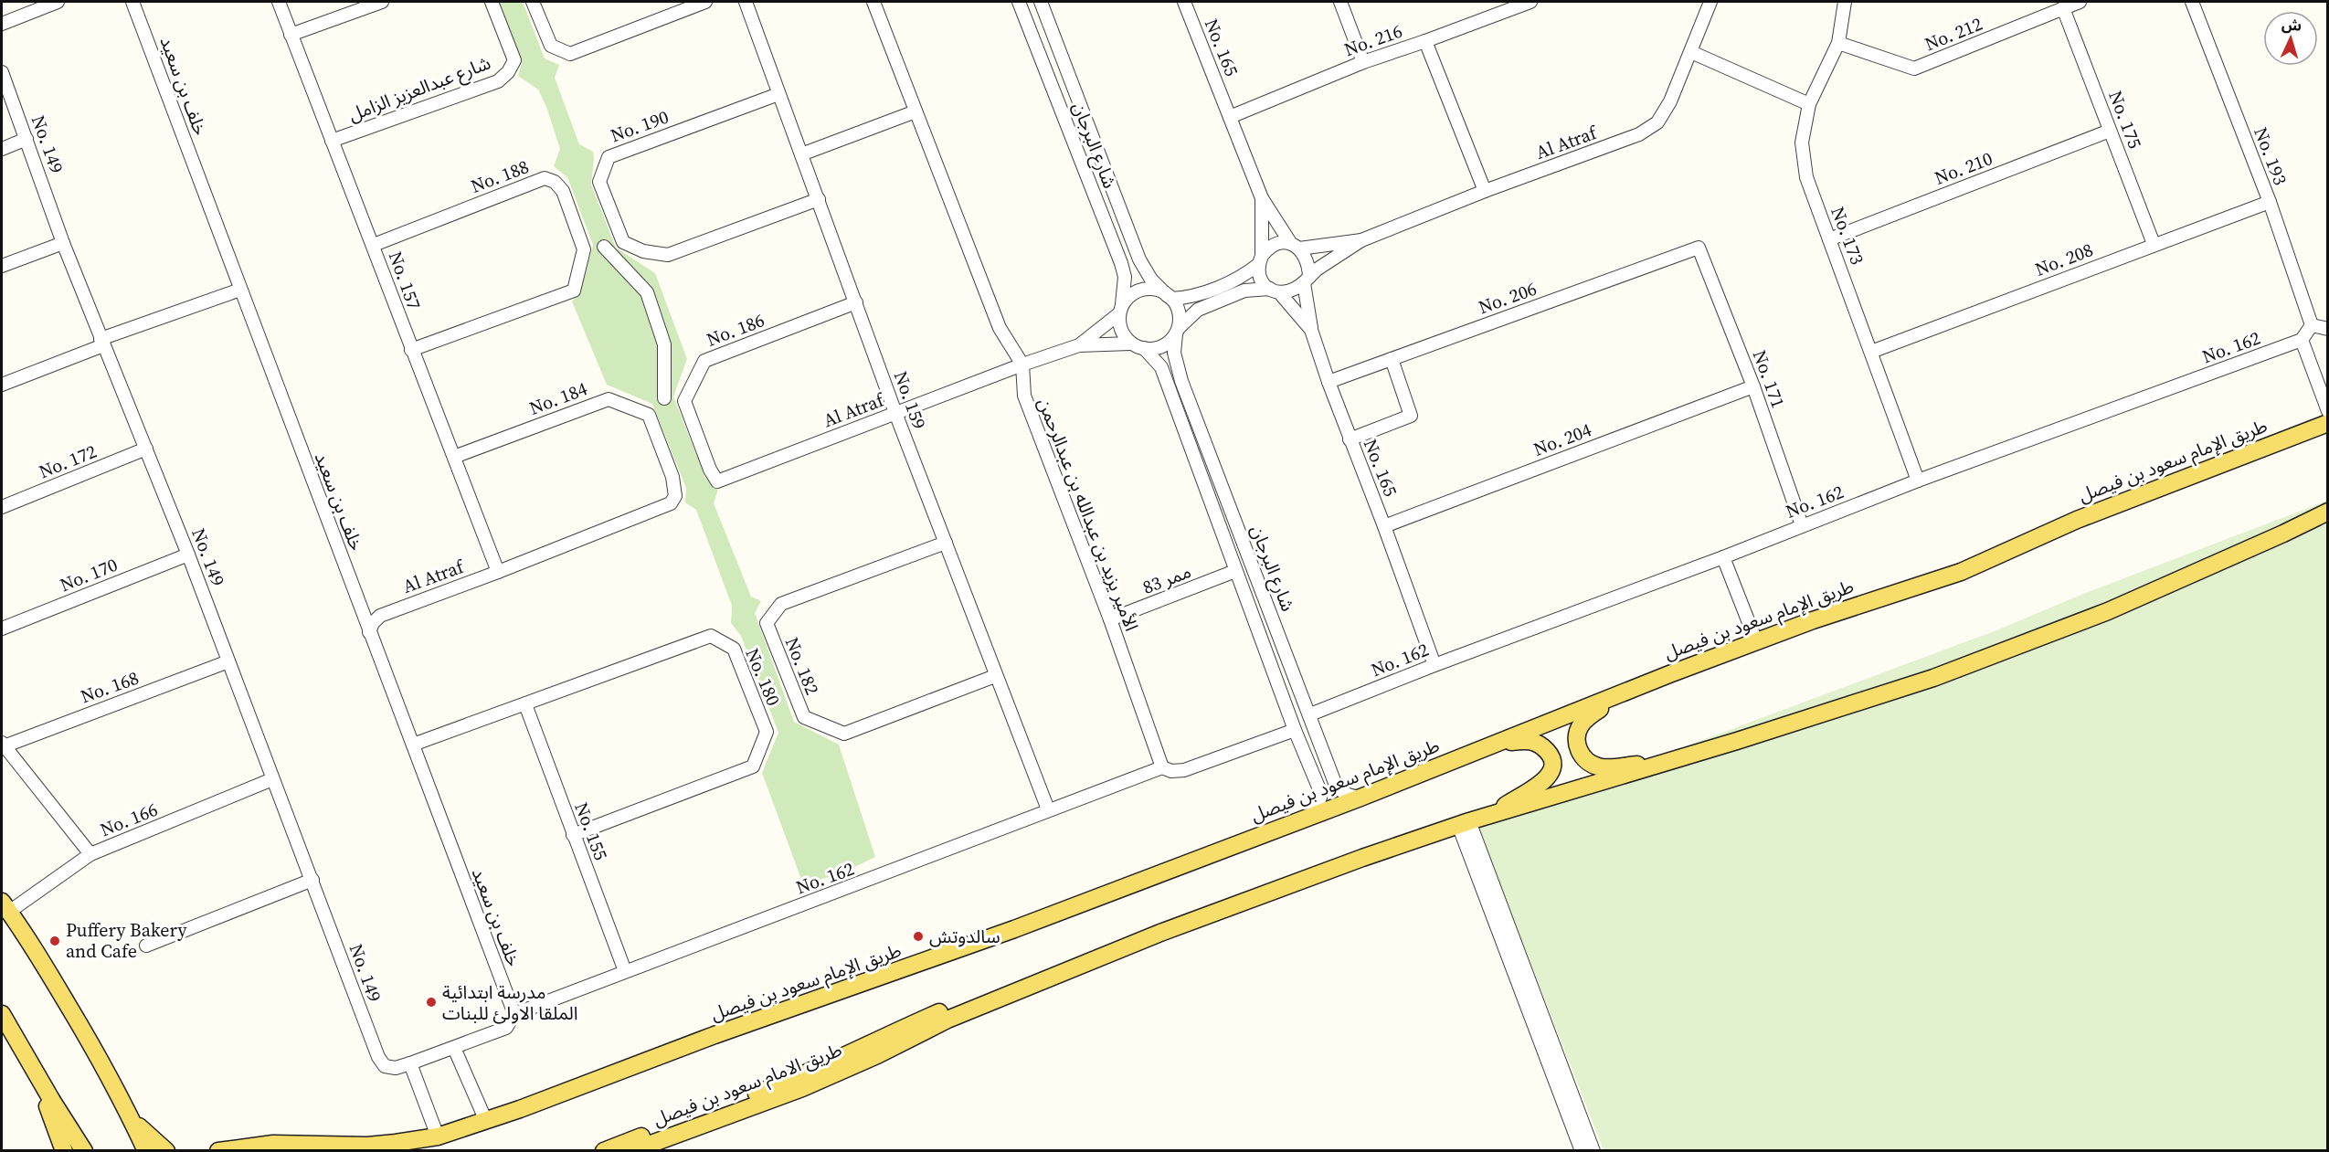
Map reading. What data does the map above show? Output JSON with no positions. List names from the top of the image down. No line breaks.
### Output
{"streets":{"main road":["طريق الإمام سعود بن فيصل","طريق الامام سعود بن فيصل"],"street":["No. 212","No. 216","No. 165","خلف بن سعيد","شارع عبدالعزيز الزامل","No. 175","No. 190","Al Atraf","No. 149","شارع البرجان","No. 193","No. 210","No. 188","No. 173","No. 208","No. 157","No. 206","No. 186","No. 162","No. 171","No. 184","No. 159","No. 204","No. 172","الأمير يزيد بن عبدالله بن عبدالرحمن","No. 170","ممر 83","No. 182","No. 180","No. 168","No. 166","No. 155"]},"crossings":[["No. 212","No. 175"],["No. 212","No. 173"],["No. 216","No. 165"],["No. 165","Al Atraf"],["No. 165","No. 206"],["No. 165","No. 162"],["No. 165","No. 204"],["خلف بن سعيد","Al Atraf"],["خلف بن سعيد","No. 162"],["خلف بن سعيد","No. 180"],["شارع عبدالعزيز الزامل","No. 157"],["No. 175","No. 210"],["No. 175","No. 208"],["No. 190","No. 159"],["Al Atraf","No. 157"],["Al Atraf","No. 186"],["Al Atraf","No. 184"],["Al Atraf","No. 159"],["Al Atraf","الأمير يزيد بن عبدالله بن عبدالرحمن"],["No. 149","No. 162"],["No. 149","No. 172"],["No. 149","No. 170"],["No. 149","No. 168"],["No. 149","No. 166"],["شارع البرجان","No. 162"],["شارع البرجان","طريق الإمام سعود بن فيصل"],["شارع البرجان","ممر 83"],["No. 193","No. 208"],["No. 210","No. 173"],["No. 188","No. 157"],["No. 173","No. 208"],["No. 173","No. 162"],["No. 157","No. 184"],["No. 206","No. 171"],["No. 186","No. 159"],["No. 162","No. 171"],["No. 162","No. 159"],["No. 162","الأمير يزيد بن عبدالله بن عبدالرحمن"],["No. 162","No. 155"],["No. 171","No. 204"],["No. 159","No. 182"],["الأمير يزيد بن عبدالله بن عبدالرحمن","ممر 83"],["No. 180","No. 155"]],"places":["سالدوتش","Puffery Bakery and Cafe","مدرسة ابتدائية الملقا الاولئ للبنات"],"north":"top"}
